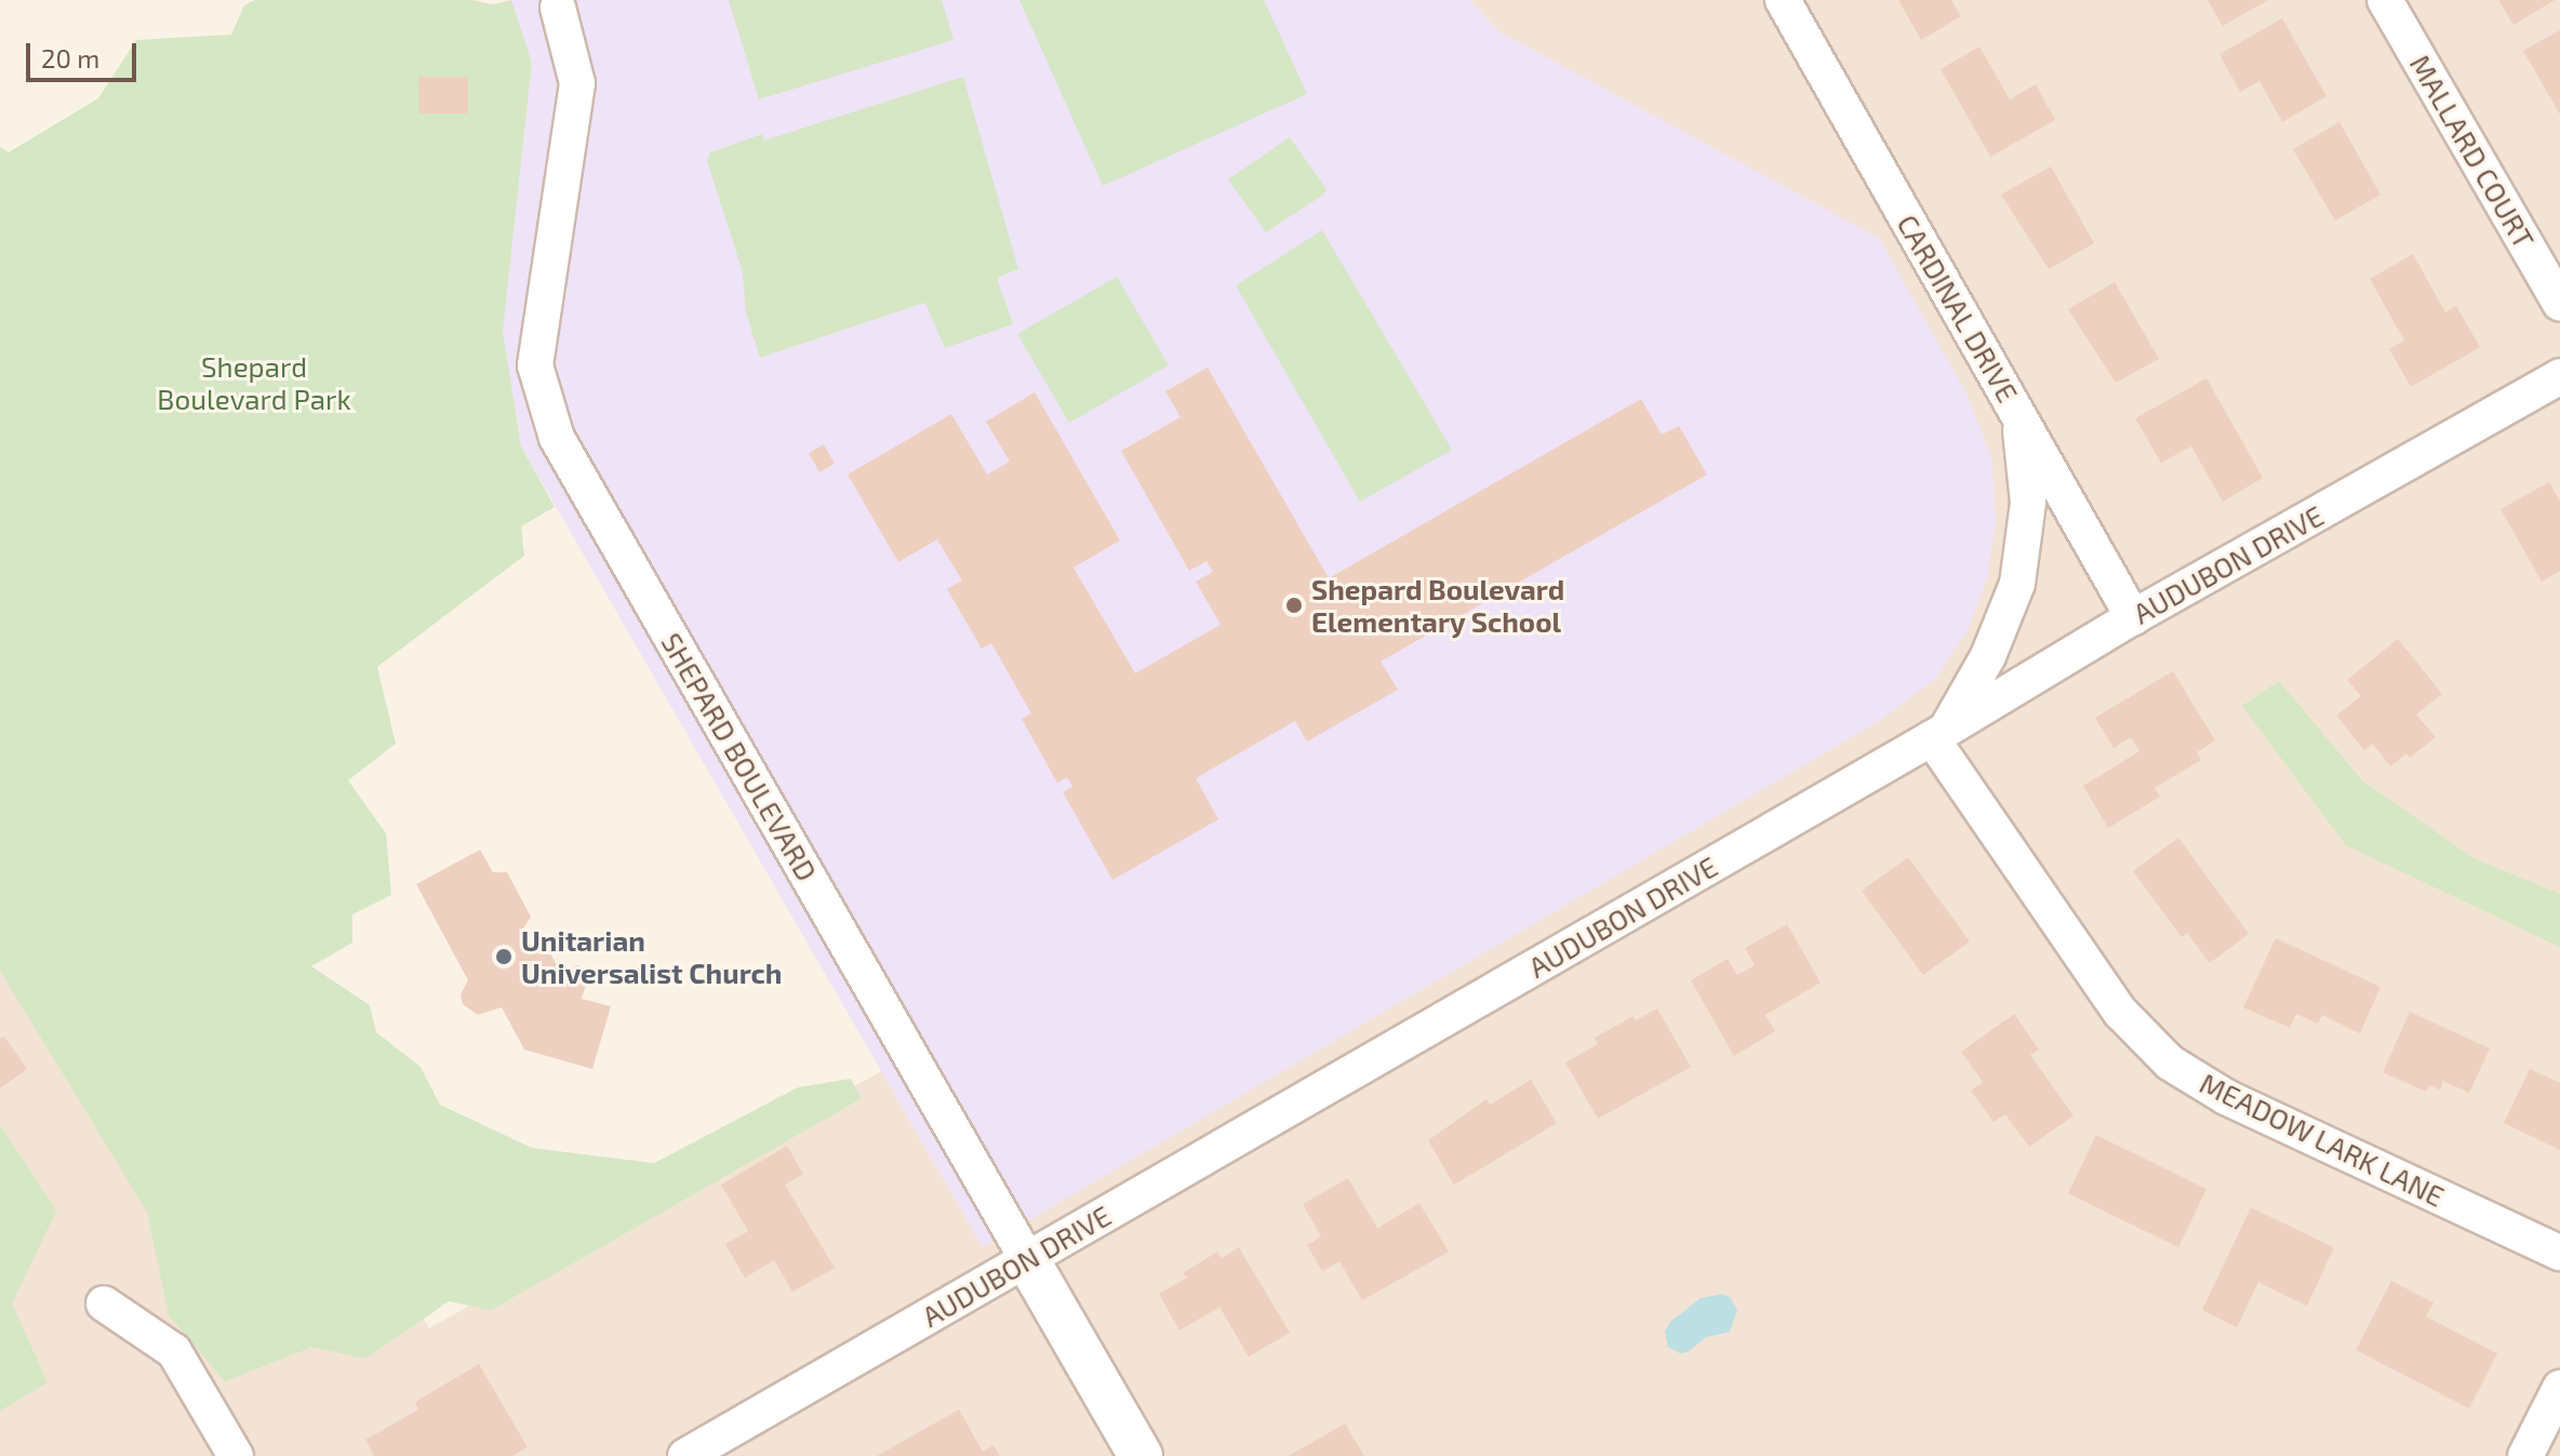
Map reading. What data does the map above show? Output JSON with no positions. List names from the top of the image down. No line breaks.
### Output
{"streets":{"street":["MALLARD COURT","CARDINAL DRIVE","AUDUBON DRIVE","SHEPARD BOULEVARD","MEADOW LARK LANE"]},"crossings":[["CARDINAL DRIVE","AUDUBON DRIVE"],["AUDUBON DRIVE","SHEPARD BOULEVARD"],["AUDUBON DRIVE","MEADOW LARK LANE"]],"parks":["Shepard Boulevard Park"],"places":["Shepard Boulevard Elementary School","Unitarian Universalist Church"],"scale_bar":"20 m"}
